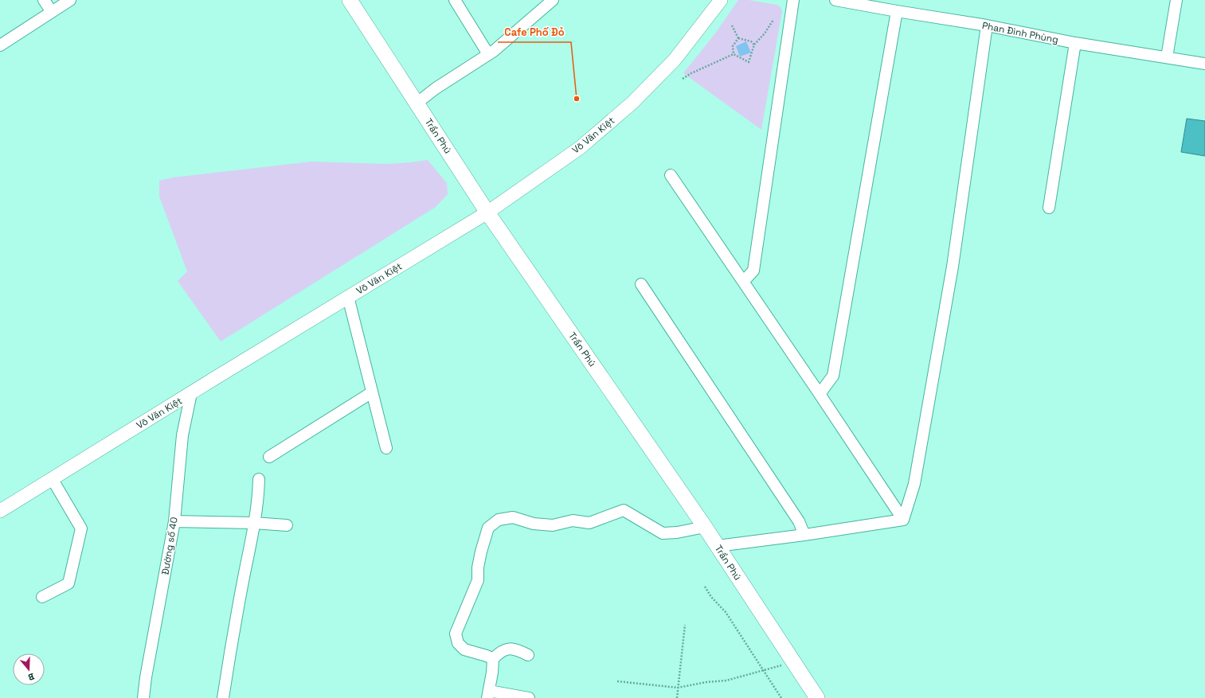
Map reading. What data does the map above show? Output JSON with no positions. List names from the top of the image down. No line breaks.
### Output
{"streets":{"main road":["Trần Phú"],"street":["Phan Đình Phùng","Võ Văn Kiệt","Đường số 40"]},"crossings":[["Võ Văn Kiệt","Trần Phú"],["Võ Văn Kiệt","Đường số 40"]],"places":["Cafe Phố Đỏ"],"north":"bottom"}
